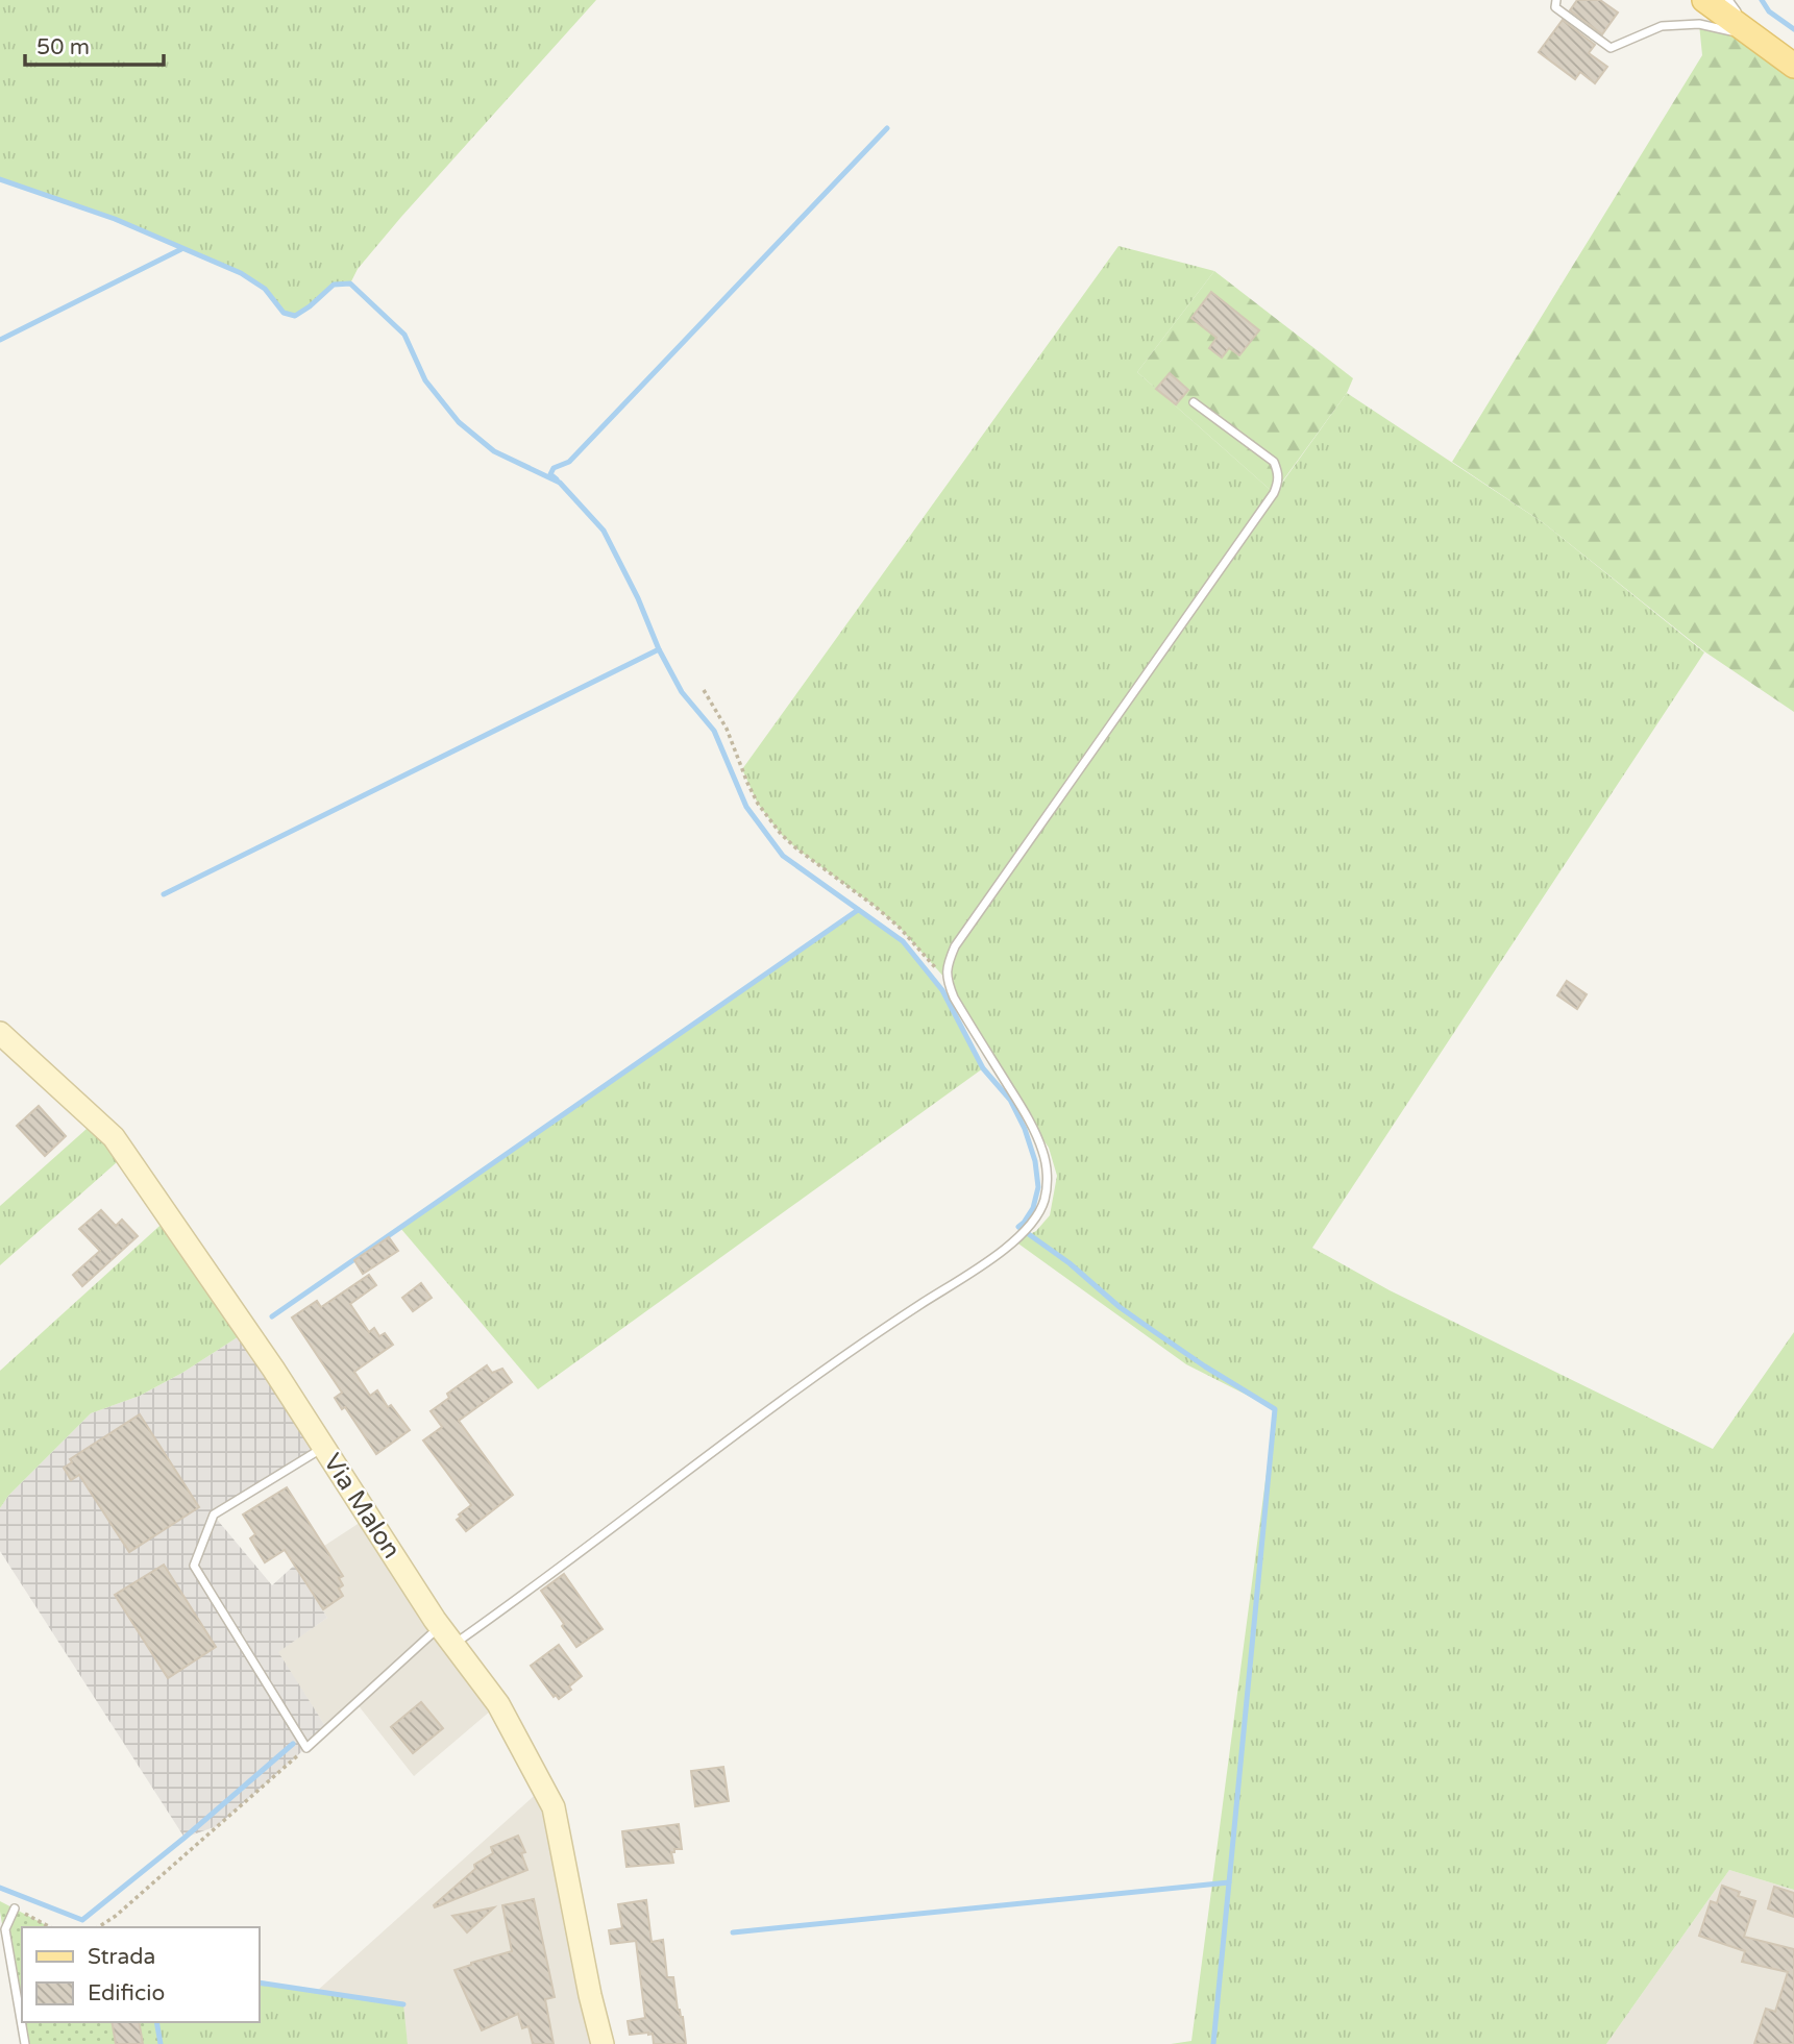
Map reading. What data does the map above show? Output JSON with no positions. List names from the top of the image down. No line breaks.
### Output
{"streets":{"street":["Via Malon"]},"legend":["Strada","Edificio"],"scale_bar":"50 m"}
